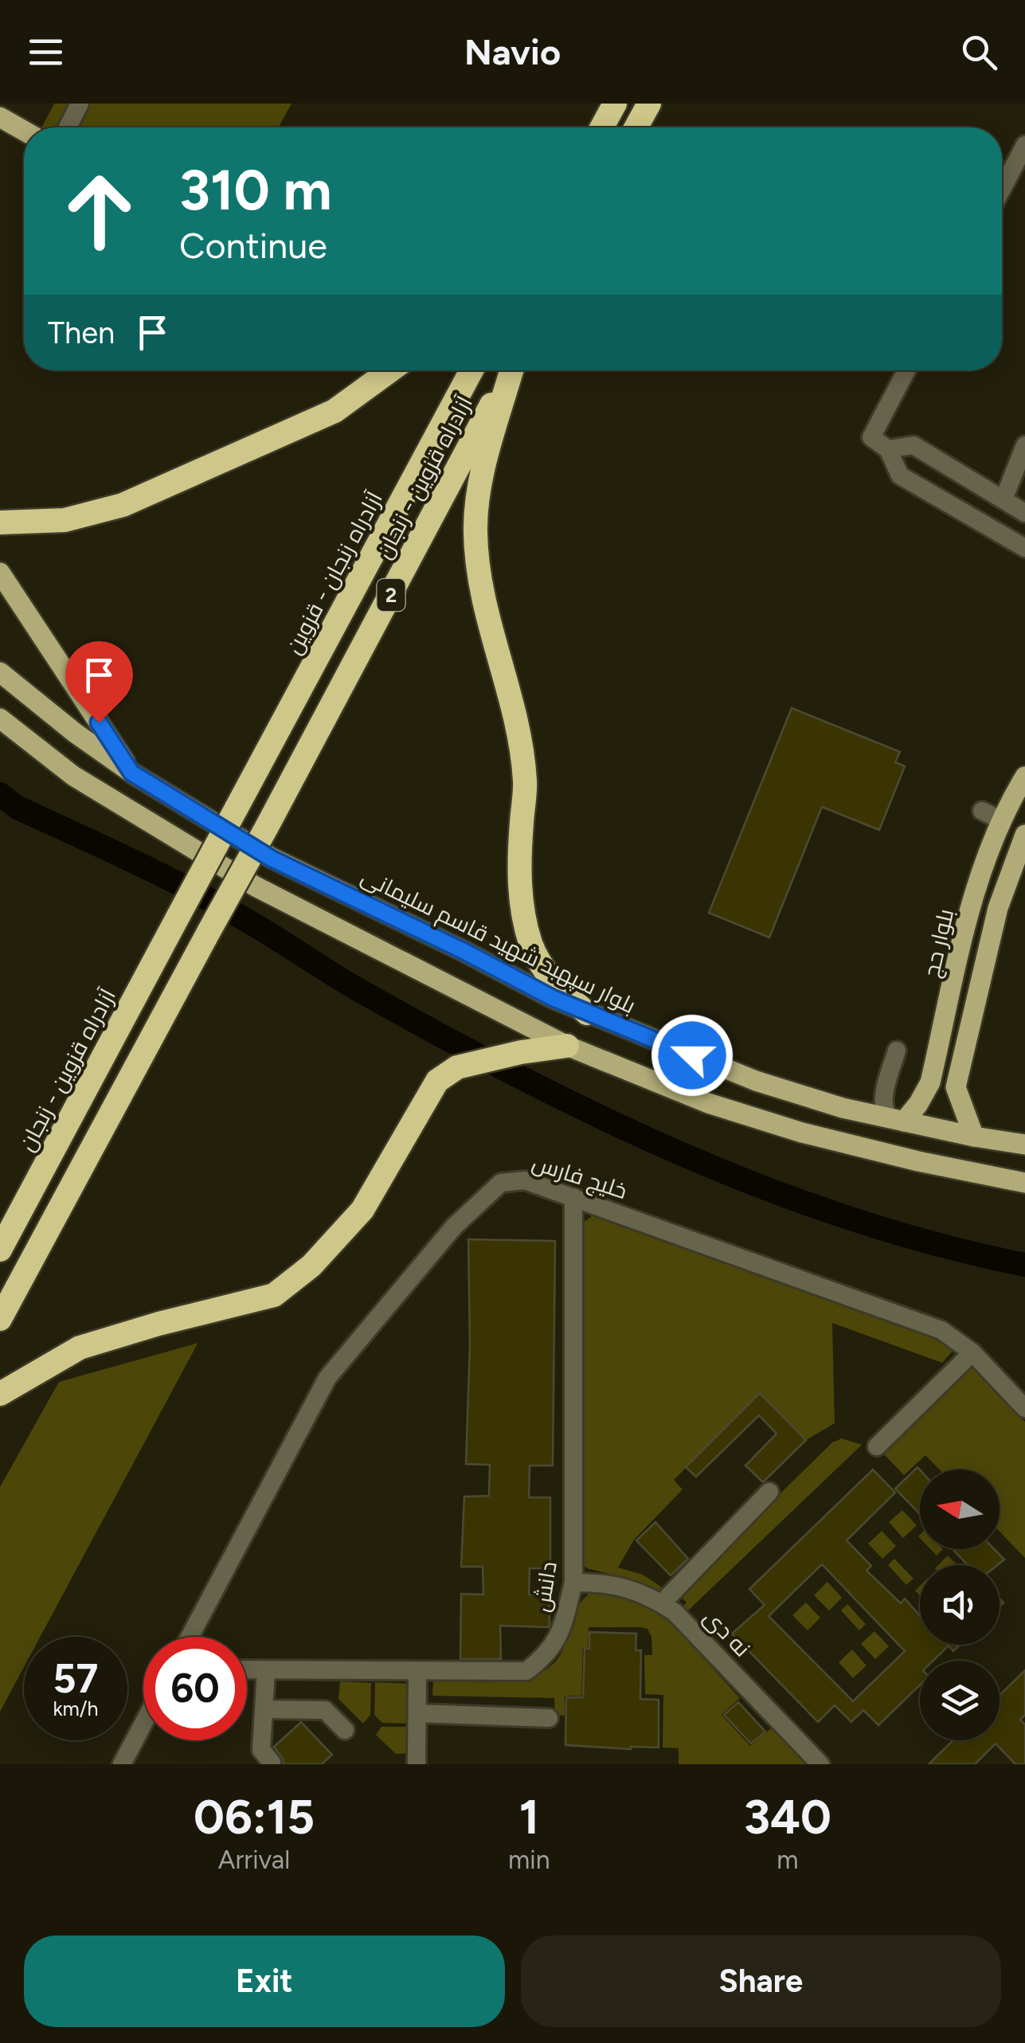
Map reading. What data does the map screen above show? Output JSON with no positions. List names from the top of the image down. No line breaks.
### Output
{"streets":{"highway":["آزادراه قزوین - زنجان","آزادراه زنجان - قزوین","2"],"main road":["بلوار سپهبد شهید قاسم سلیمانی","بلوار حج"],"street":["خلیج فارس","دانش","نه دی"]},"crossings":[["آزادراه قزوین - زنجان","آزادراه زنجان - قزوین"],["بلوار سپهبد شهید قاسم سلیمانی","بلوار حج"],["خلیج فارس","دانش"],["دانش","نه دی"]],"north":"left","page":{"header":"Navio","turn":["310 m","Continue"],"then":"Then","speed":"57 km/h","limit":"60","eta":["06:15","Arrival","1","min","340","m"],"buttons":["Exit","Share"]}}
